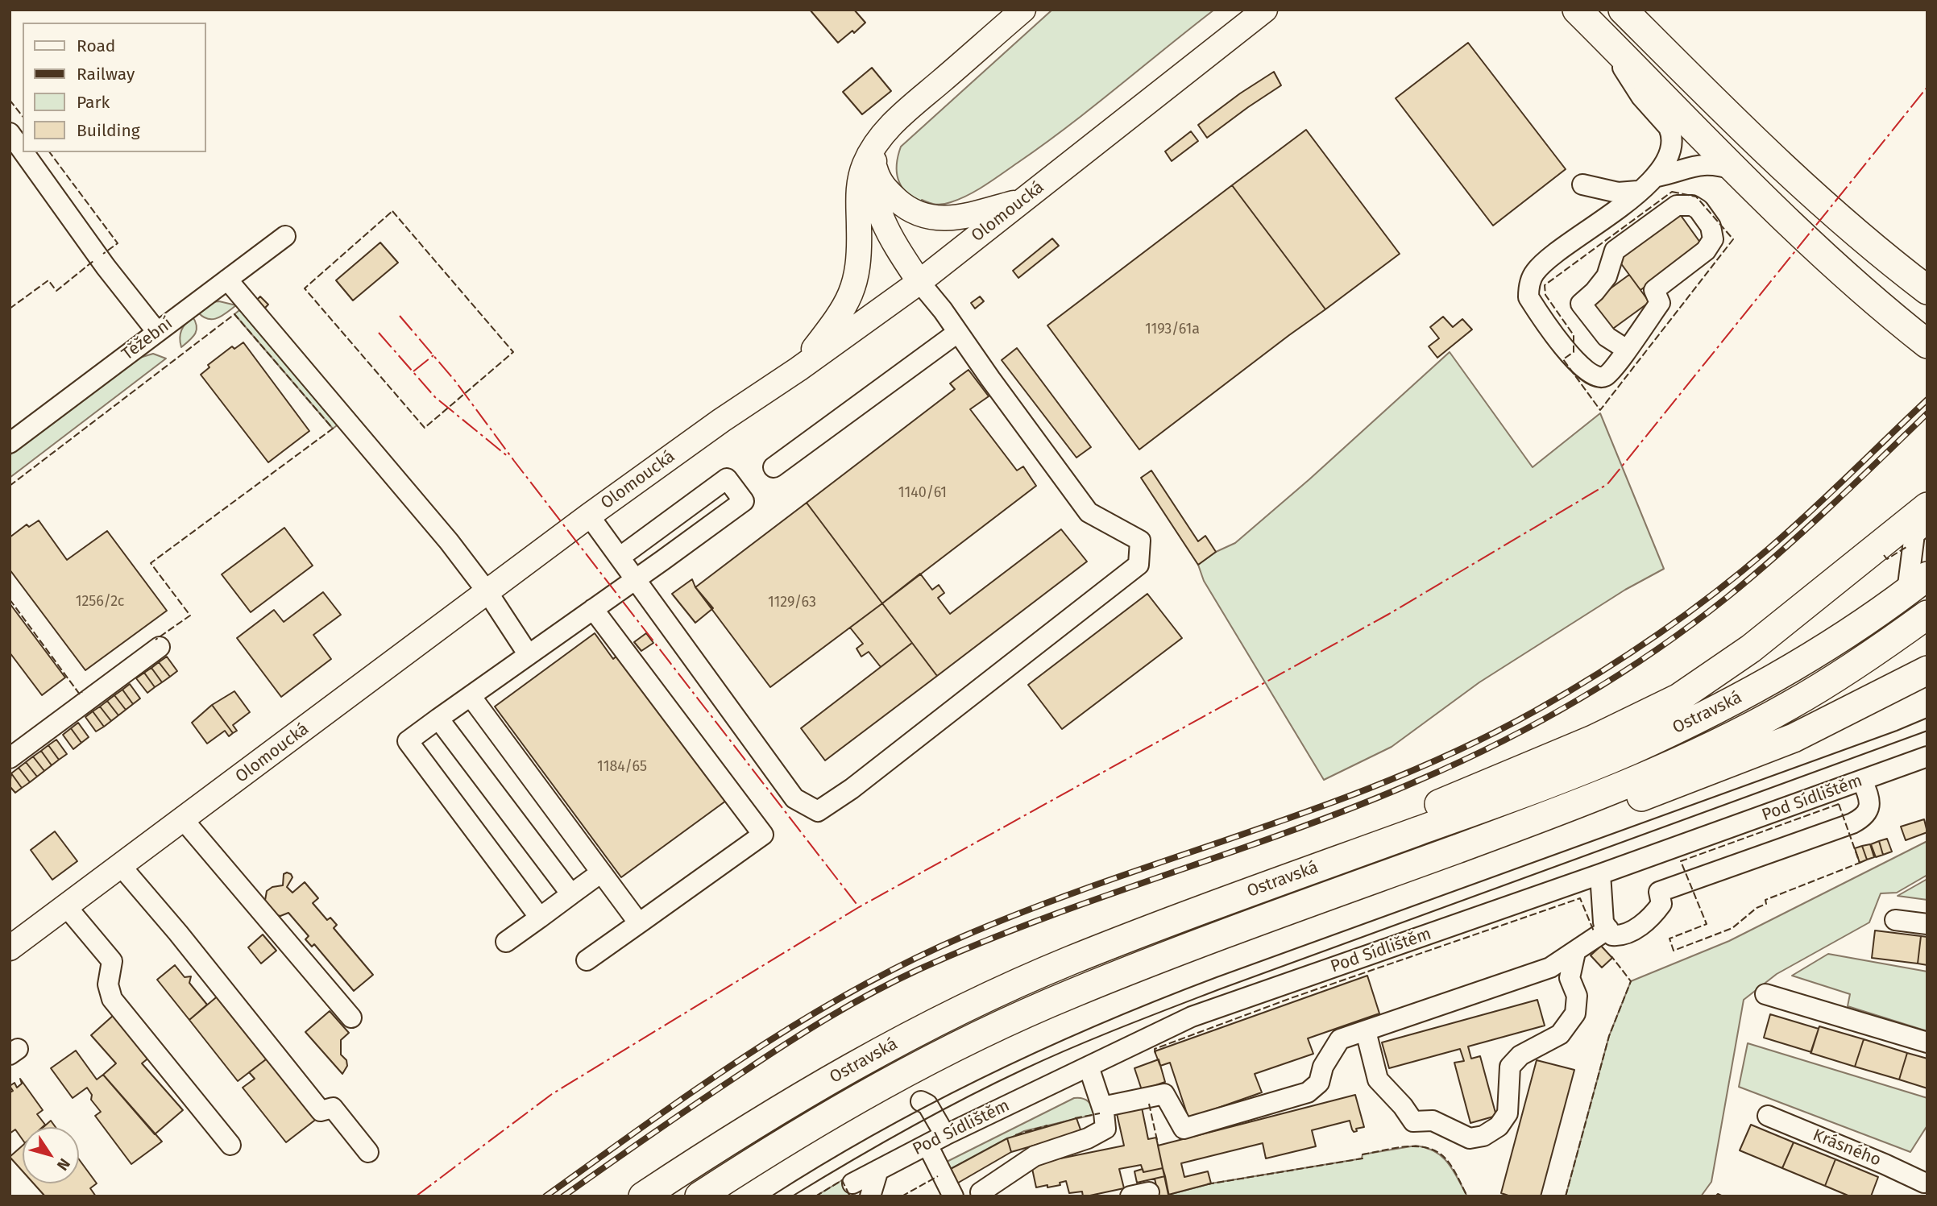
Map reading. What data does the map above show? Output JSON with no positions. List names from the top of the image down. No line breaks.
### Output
{"streets":{"highway":["Ostravská"],"main road":["Olomoucká"],"street":["Těžební","Pod Sídlištěm","Krásného"]},"house_numbers":["1193/61a","1140/61","1256/2c","1129/63","1184/65"],"legend":["Road","Railway","Park","Building"],"north":"bottom right"}
